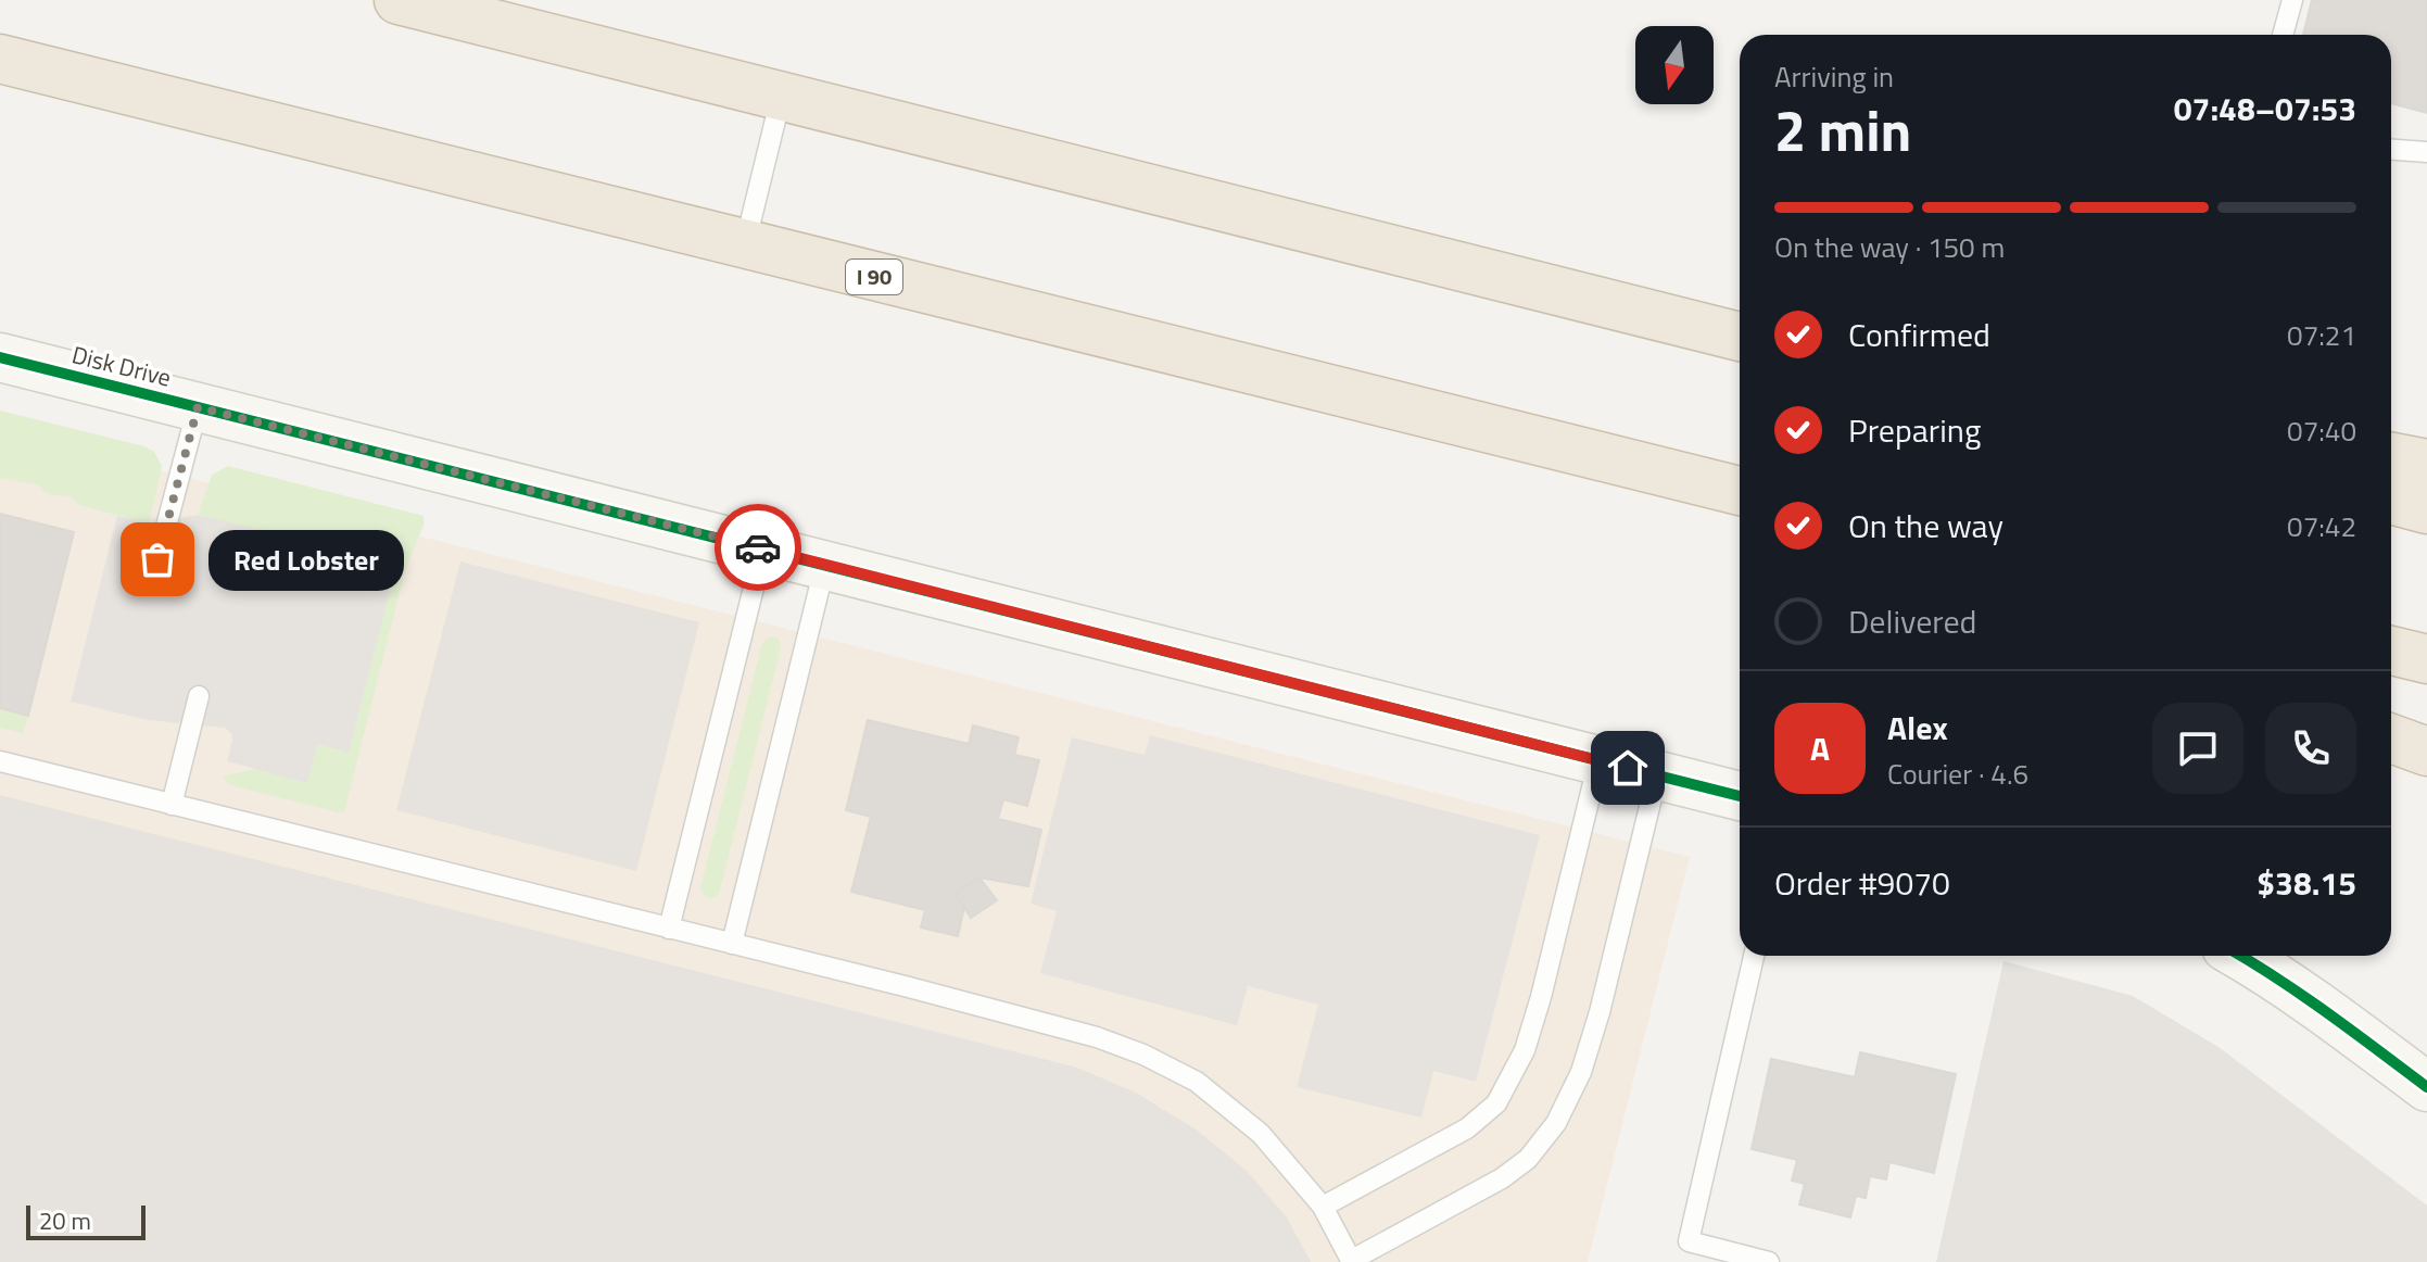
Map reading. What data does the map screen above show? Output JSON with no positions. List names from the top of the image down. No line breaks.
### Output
{"streets":{"highway":["I 90"],"street":["Disk Drive"]},"places":["Red Lobster"],"scale_bar":"20 m","north":"bottom","page":{"heading":["2 min","Arriving in","07:48–07:53"],"panel":["Alex","Courier · 4.6","Order #9070","$38.15"],"bar":"On the way · 150 m","list":[["Confirmed","07:21"],["Preparing","07:40"],["On the way","07:42"],"Delivered"],"bubble":"Red Lobster","round":"A","scale":"20 m"}}
